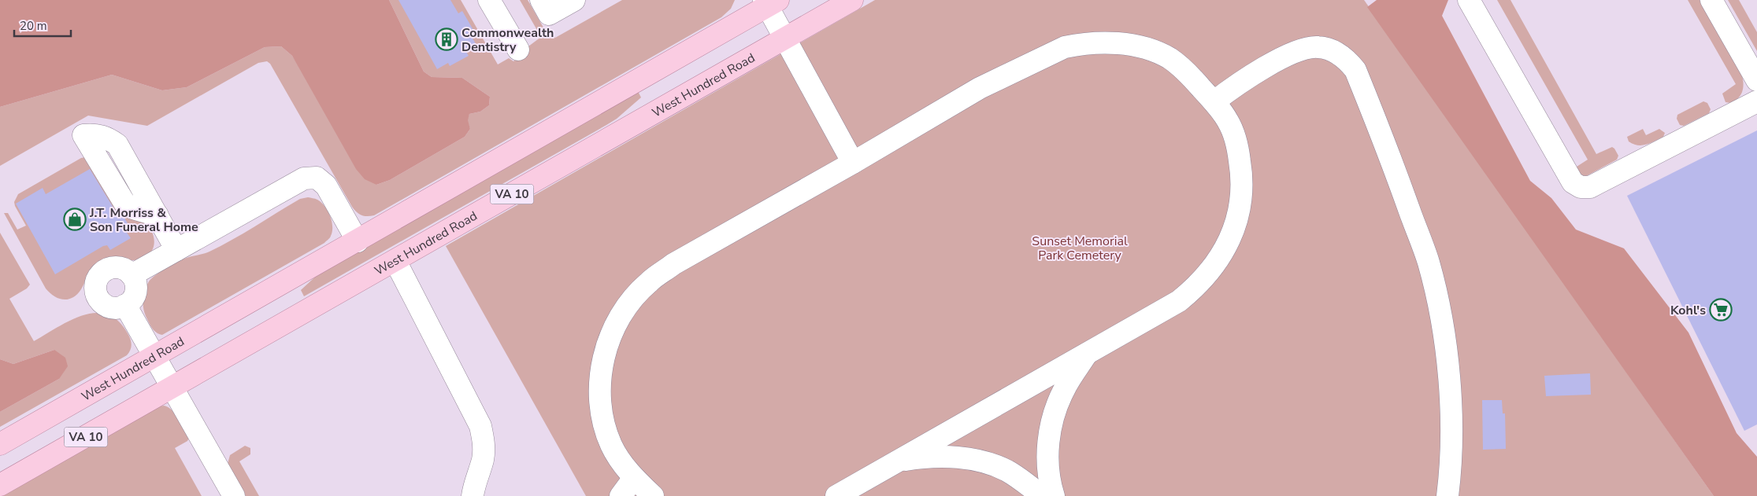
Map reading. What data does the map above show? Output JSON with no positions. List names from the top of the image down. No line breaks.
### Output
{"streets":{"main road":["West Hundred Road","VA 10"]},"parks":["Sunset Memorial Park Cemetery"],"places":{"building":["Commonwealth Dentistry"],"shop":["J.T. Morriss & Son Funeral Home"],"supermarket":["Kohl's"]},"scale_bar":"20 m"}
